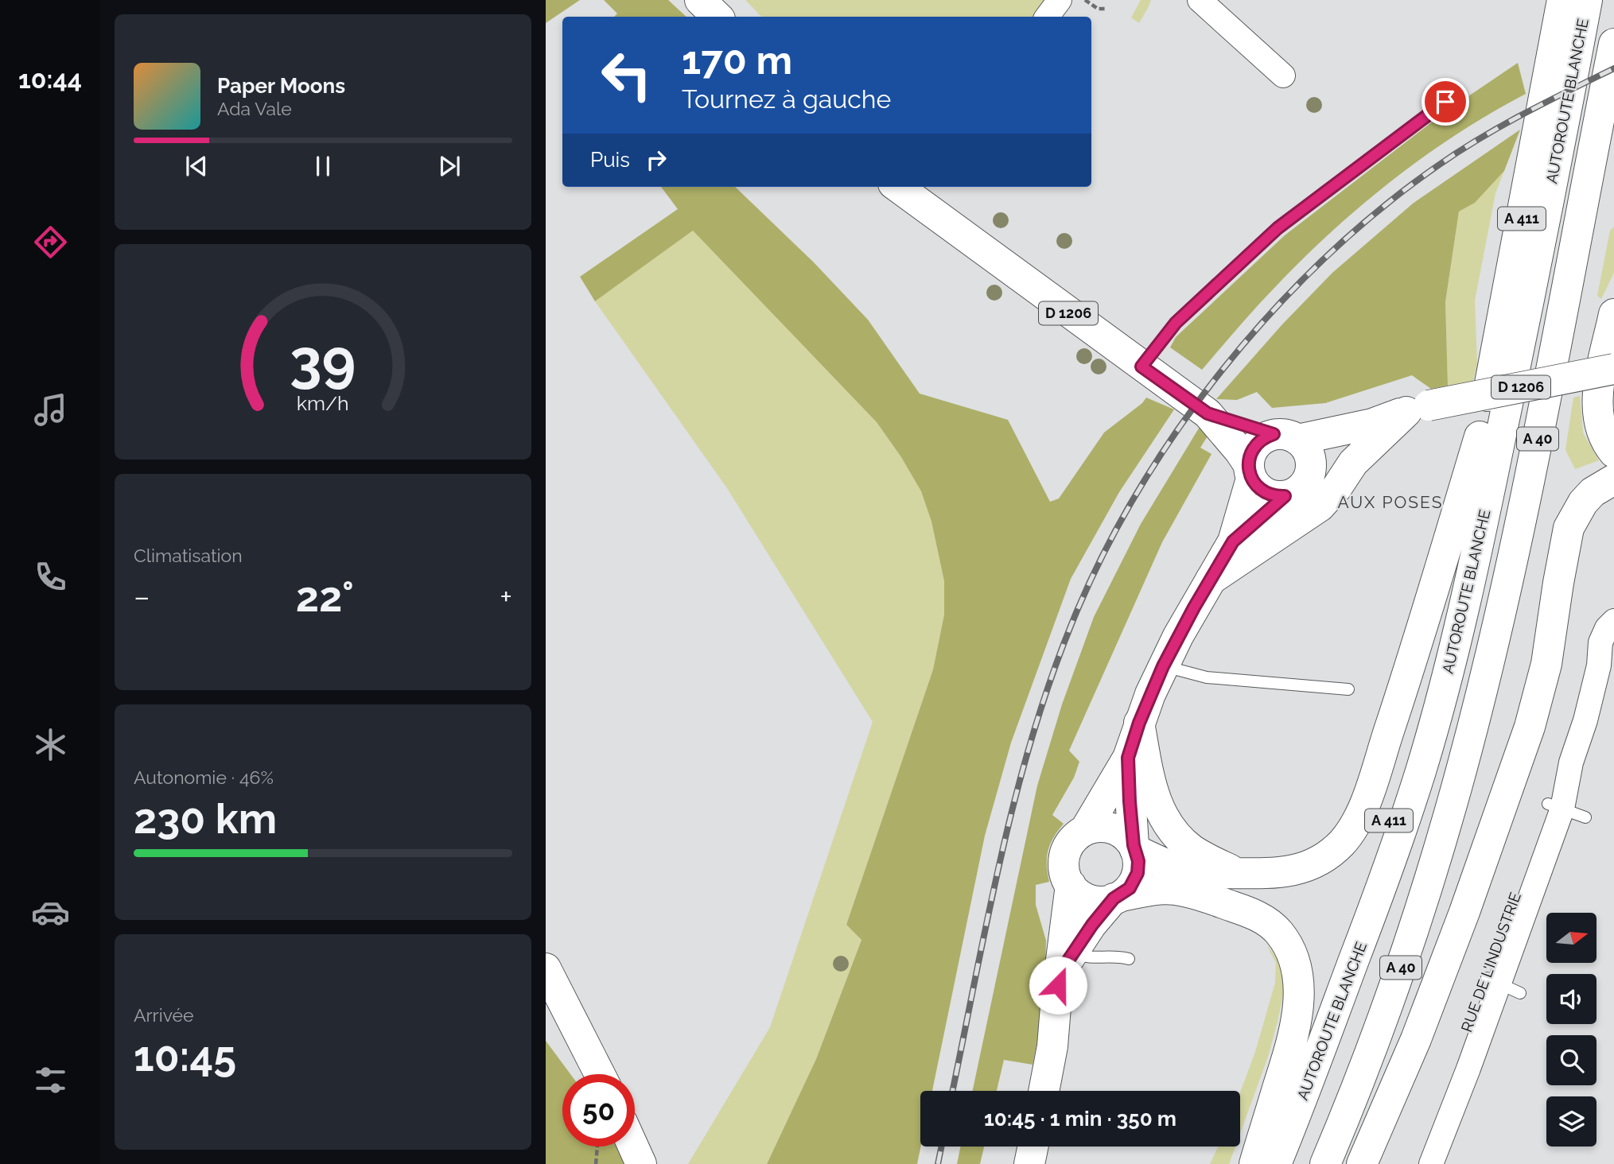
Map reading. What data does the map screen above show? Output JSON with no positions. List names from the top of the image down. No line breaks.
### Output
{"streets":{"main road":["AUTOROUTE BLANCHE","A 411","D 1206","A 40"],"street":["RUE DE L'INDUSTRIE"]},"crossings":[["AUTOROUTE BLANCHE","A 411"]],"districts":["AUX POSES"],"north":"right","page":{"tabs":"10:44","turn":["170 m","Tournez à gauche"],"song":["Paper Moons","Ada Vale"],"then":"Puis","tile":["Climatisation",["Autonomie · 46%","230 km"],["Arrivée","10:45"]],"heat":["−","22°","+"],"limit":"50","trip":"10:45 · 1 min · 350 m","gauge":["39","km/h"]}}
